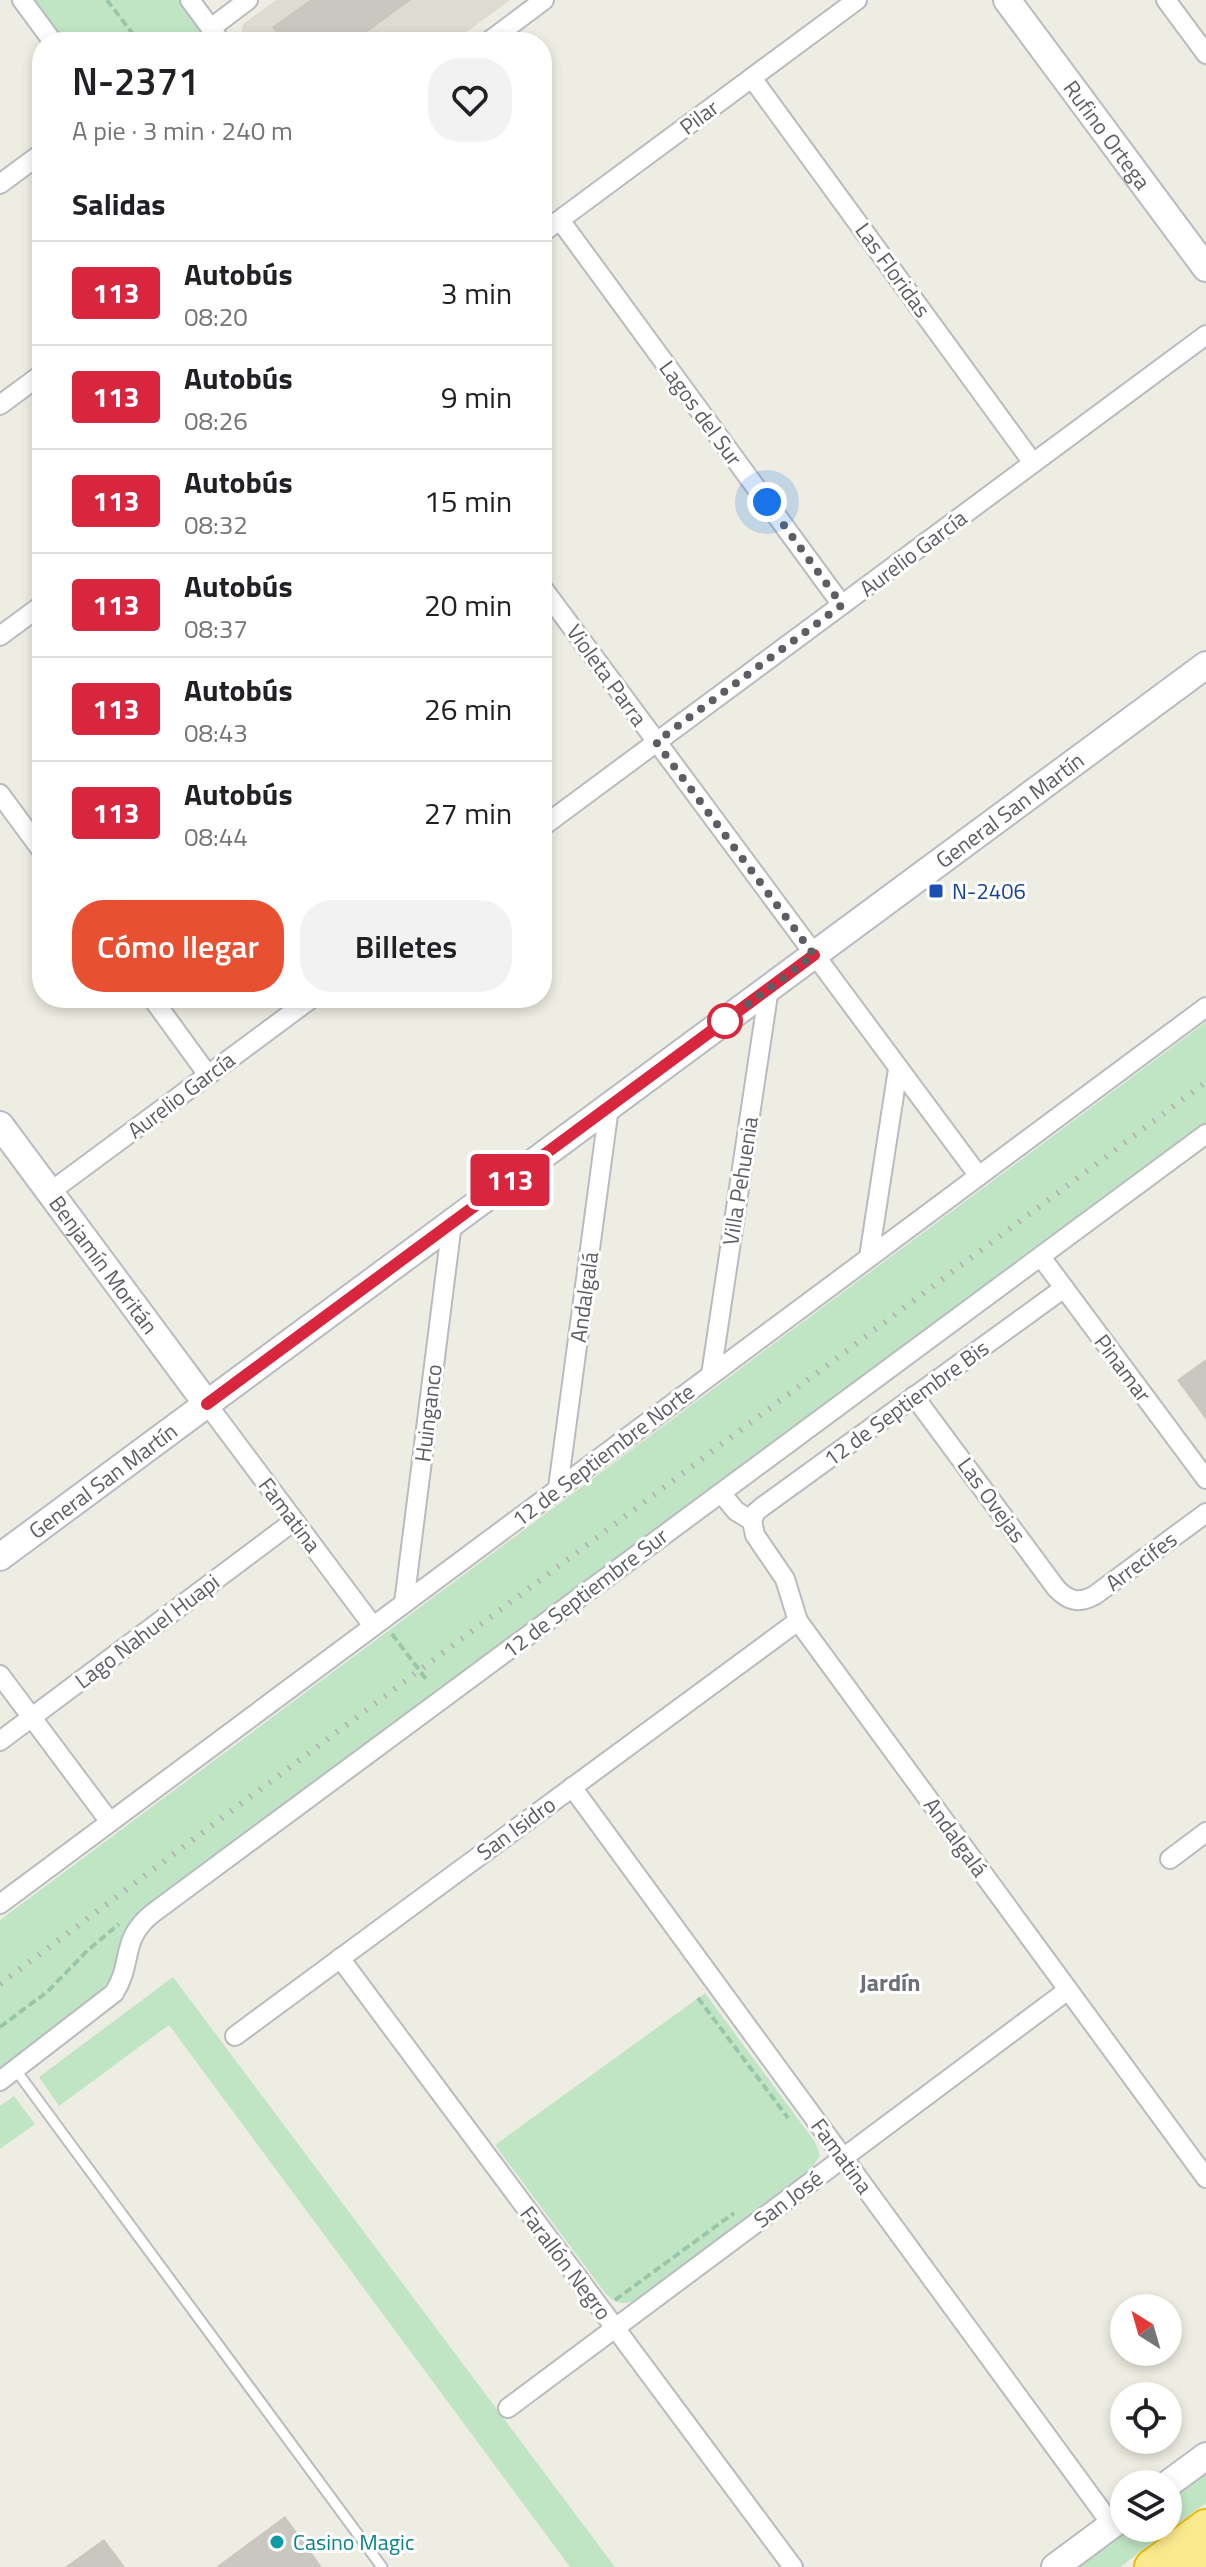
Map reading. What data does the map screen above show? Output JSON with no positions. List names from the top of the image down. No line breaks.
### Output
{"streets":{"main road":["Rufino Ortega","General San Martín","Benjamín Moritán"],"street":["Pilar","Las Floridas","Lagos del Sur","Aurelio García","Violeta Parra","Villa Pehuenia","Andalgalá","Pinamar","12 de Septiembre Bis","Huinganco","12 de Septiembre Norte","Las Ovejas","Famatina","Arrecifes","12 de Septiembre Sur","Lago Nahuel Huapi","San Isidro","San José","Farallón Negro"]},"crossings":[["Pilar","Las Floridas"],["Pilar","Lagos del Sur"],["Las Floridas","Aurelio García"],["Lagos del Sur","Aurelio García"],["Aurelio García","Violeta Parra"],["Aurelio García","Benjamín Moritán"],["Violeta Parra","General San Martín"],["General San Martín","Villa Pehuenia"],["General San Martín","Benjamín Moritán"],["General San Martín","Andalgalá"],["General San Martín","Huinganco"],["General San Martín","Famatina"],["Villa Pehuenia","12 de Septiembre Norte"],["Benjamín Moritán","Famatina"],["Andalgalá","12 de Septiembre Bis"],["Andalgalá","12 de Septiembre Norte"],["Andalgalá","12 de Septiembre Sur"],["Andalgalá","San Isidro"],["Andalgalá","San José"],["Pinamar","12 de Septiembre Bis"],["Pinamar","12 de Septiembre Sur"],["12 de Septiembre Bis","Las Ovejas"],["Huinganco","12 de Septiembre Norte"],["12 de Septiembre Norte","Famatina"],["Las Ovejas","Arrecifes"],["Famatina","Lago Nahuel Huapi"],["Famatina","San Isidro"],["Famatina","San José"],["San Isidro","Farallón Negro"],["San José","Farallón Negro"]],"districts":["Jardín"],"places":{"transit":["N-2406"],"other":["Casino Magic"]},"lines":["bus line 113"],"north":"top left","page":{"on_map":"113","heading":[["N-2371","A pie · 3 min · 240 m"],"Salidas"],"list":[{"mark":"113","name":"Autobús","note":"08:20","value":"3 min"},{"mark":"113","name":"Autobús","note":"08:26","value":"9 min"},{"mark":"113","name":"Autobús","note":"08:32","value":"15 min"},{"mark":"113","name":"Autobús","note":"08:37","value":"20 min"},{"mark":"113","name":"Autobús","note":"08:43","value":"26 min"},{"mark":"113","name":"Autobús","note":"08:44","value":"27 min"}],"buttons":["Cómo llegar","Billetes"]}}
